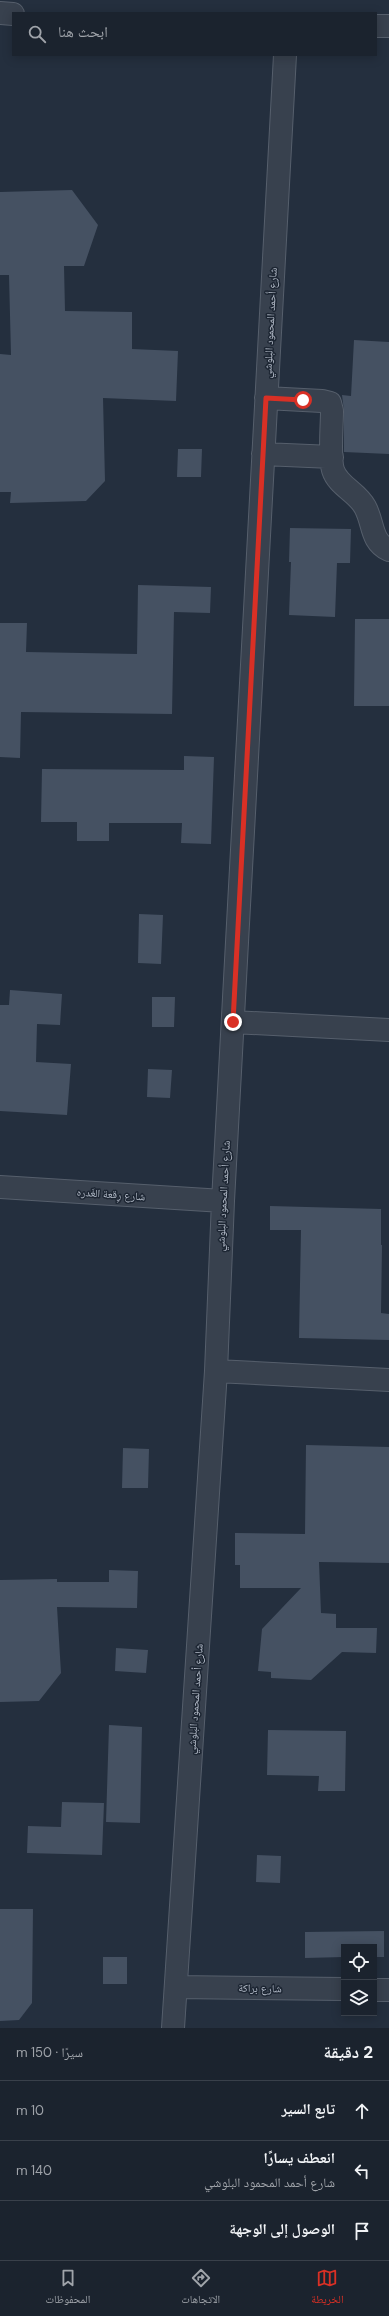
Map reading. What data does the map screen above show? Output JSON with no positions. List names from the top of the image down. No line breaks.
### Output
{"streets":{"street":["شارع أحمد المحمود البلوشي","شارع رِقعة الغَدره","شارع براكة"]},"crossings":[["شارع أحمد المحمود البلوشي","شارع رِقعة الغَدره"],["شارع أحمد المحمود البلوشي","شارع براكة"]],"page":{"search":"ابحث هنا","heading":["2 دقيقة","سيرًا · 150 m"],"list":[["تابع السير","10 m"],["انعطف يسارًا","شارع أحمد المحمود البلوشي","140 m"],"الوصول إلى الوجهة"],"nav":["الخريطة","الاتجاهات","المحفوظات"]}}
